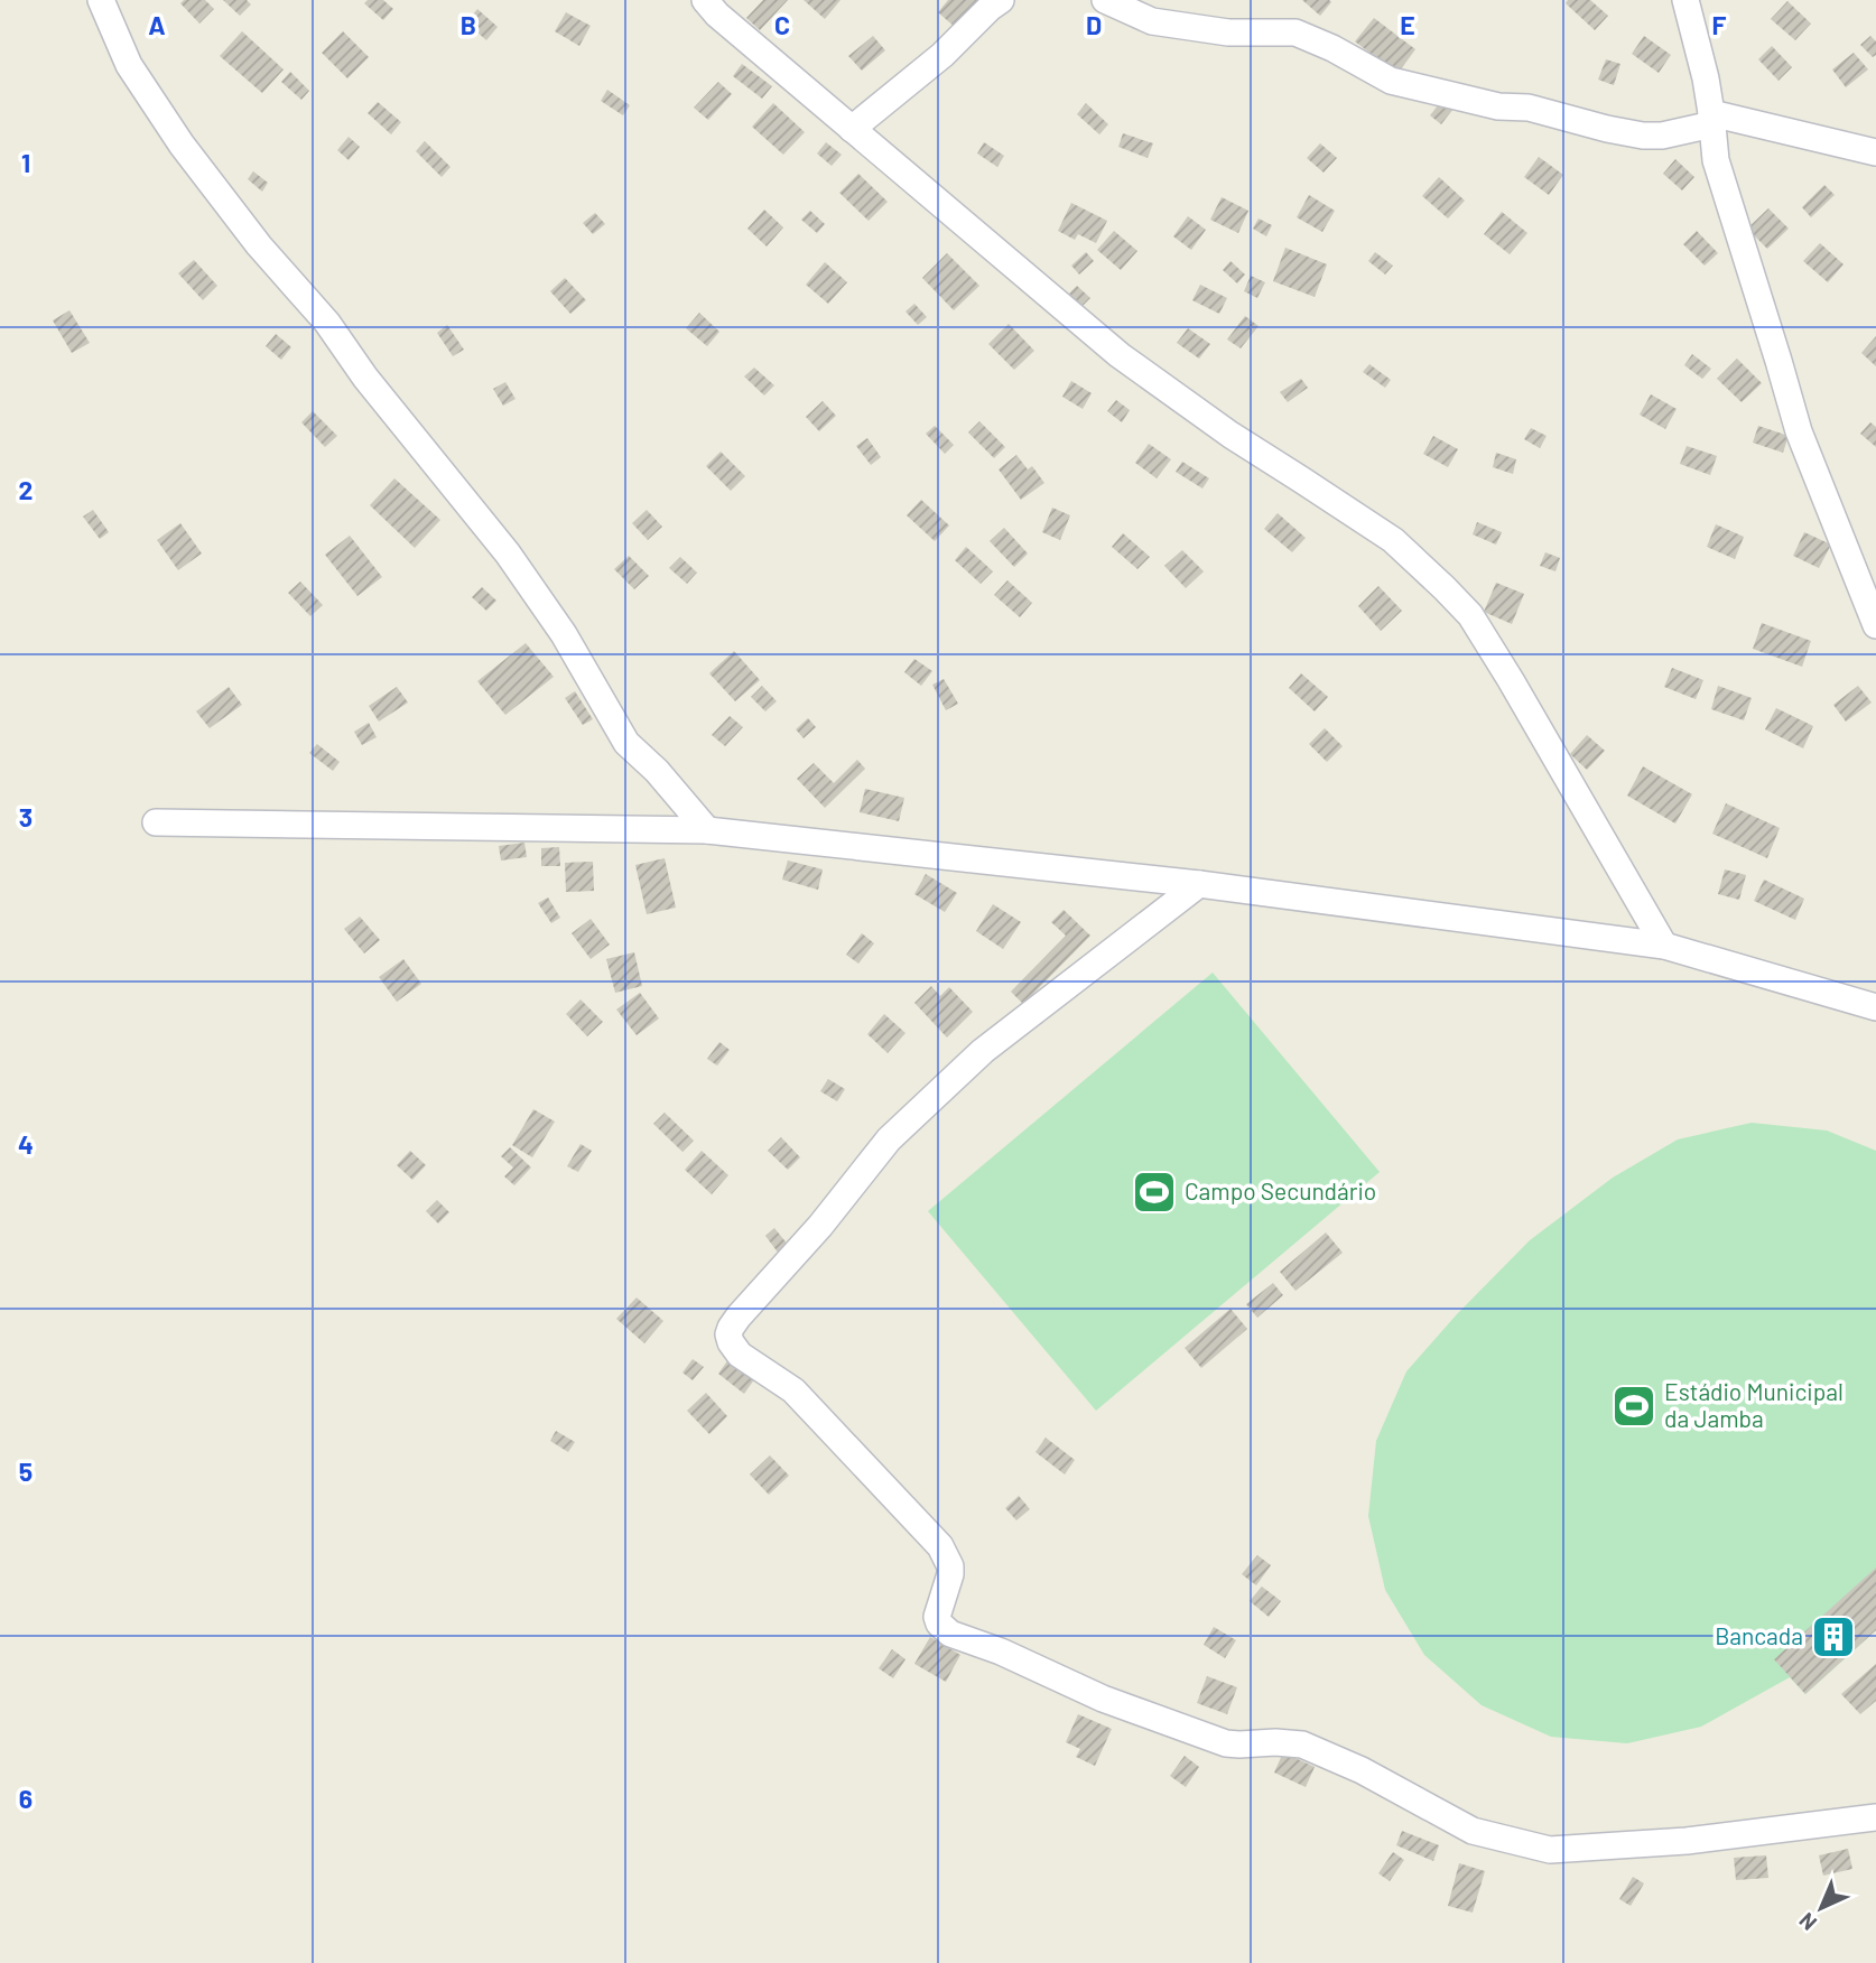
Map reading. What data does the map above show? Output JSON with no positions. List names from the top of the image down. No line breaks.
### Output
{"places":{"sports":["Campo Secundário","Estádio Municipal da Jamba"],"building":["Bancada"]},"north":"bottom left","grid":{"columns":["A","B","C","D","E","F"],"rows":["1","2","3","4","5","6"]}}
